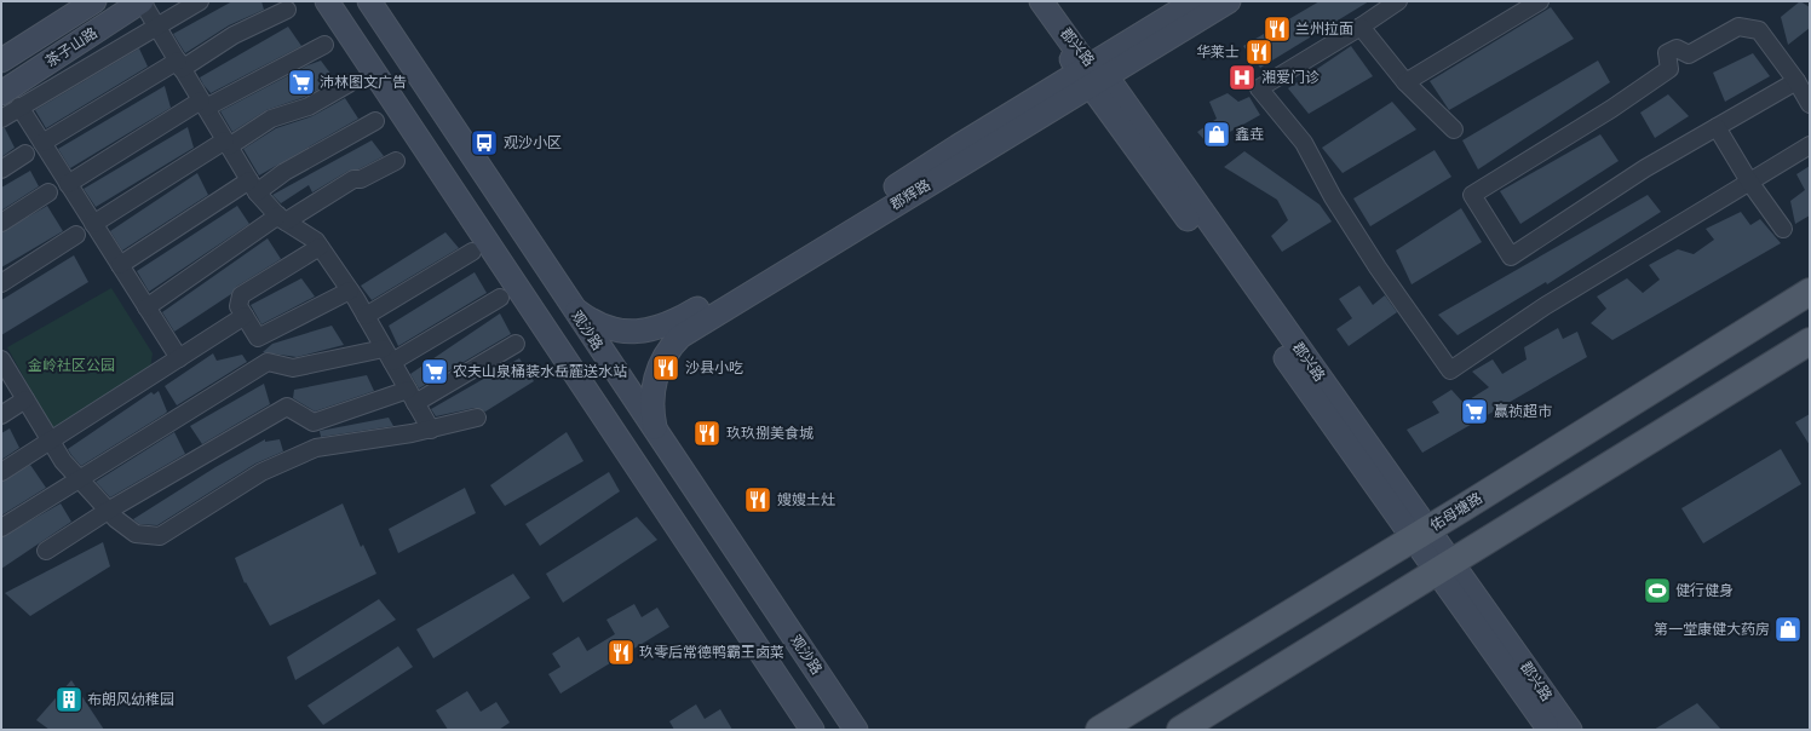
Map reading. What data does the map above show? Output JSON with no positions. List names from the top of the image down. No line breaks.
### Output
{"streets":{"main road":["茶子山路","郡兴路","郡辉路","观沙路","佑母塘路"]},"crossings":[["郡兴路","郡辉路"],["郡兴路","佑母塘路"],["郡辉路","观沙路"]],"parks":["金岭社区公园"],"places":{"restaurant":["兰州拉面","华莱士","沙县小吃","玖玖捌美食城","嫂嫂土灶","玖零后常德鸭霸王卤菜"],"hospital":["湘爱门诊"],"supermarket":["沛林图文广告","农夫山泉桶装水岳麓送水站","赢祯超市"],"shop":["鑫垚","第一堂康健大药房"],"bus stop":["观沙小区"],"sports":["健行健身"],"building":["布朗风幼稚园"]}}
